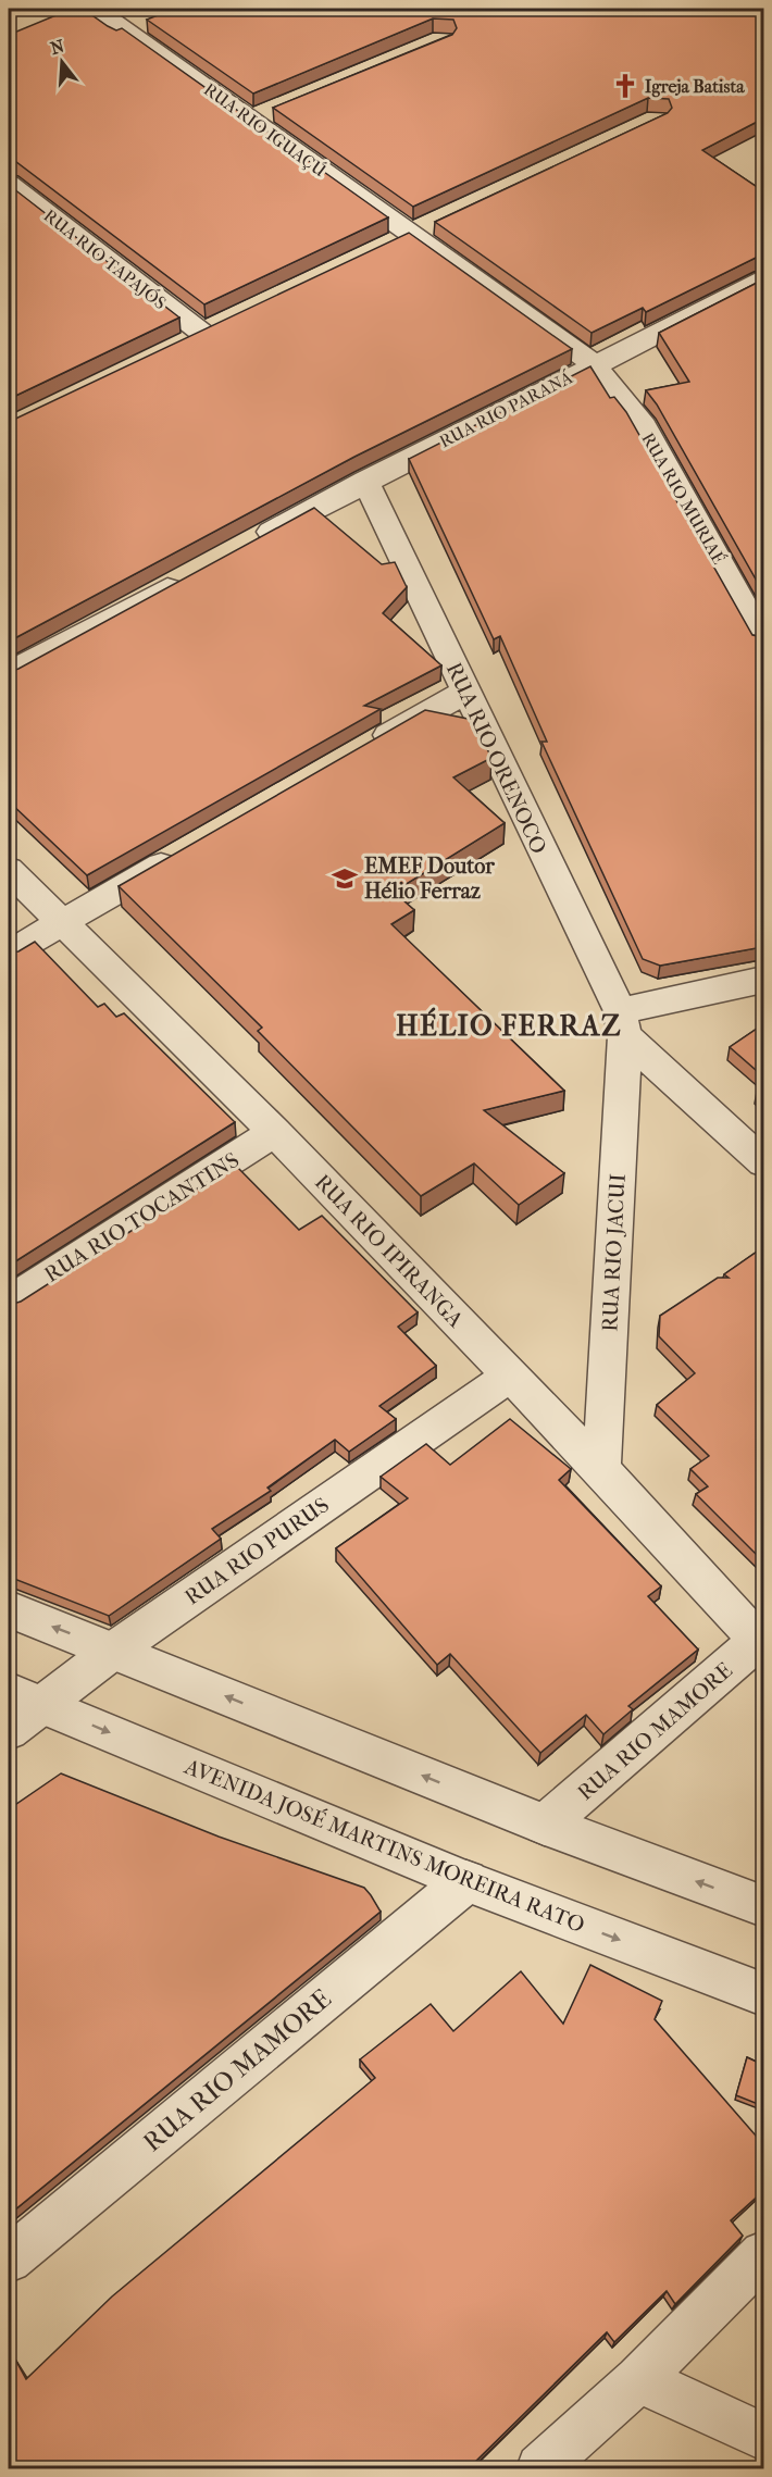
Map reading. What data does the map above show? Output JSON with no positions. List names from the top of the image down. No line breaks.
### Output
{"streets":{"street":["RUA RIO IGUAÇÚ","RUA RIO TAPAJÓS","RUA RIO PARANÁ","RUA RIO MURIAÉ","RUA RIO ORENOCO","RUA RIO TOCANTINS","RUA RIO IPIRANGA","RUA RIO JACUI","RUA RIO PURUS","RUA RIO MAMORE","AVENIDA JOSÉ MARTINS MOREIRA RATO"]},"crossings":[["RUA RIO IGUAÇÚ","RUA RIO PARANÁ"],["RUA RIO IGUAÇÚ","RUA RIO MURIAÉ"],["RUA RIO PARANÁ","RUA RIO MURIAÉ"],["RUA RIO PARANÁ","RUA RIO ORENOCO"],["RUA RIO ORENOCO","RUA RIO JACUI"],["RUA RIO TOCANTINS","RUA RIO IPIRANGA"],["RUA RIO IPIRANGA","RUA RIO JACUI"],["RUA RIO IPIRANGA","RUA RIO PURUS"],["RUA RIO IPIRANGA","RUA RIO MAMORE"],["RUA RIO PURUS","AVENIDA JOSÉ MARTINS MOREIRA RATO"],["RUA RIO MAMORE","AVENIDA JOSÉ MARTINS MOREIRA RATO"]],"districts":["HÉLIO FERRAZ"],"places":{"church":["Igreja Batista"],"school or university":["EMEF Doutor Hélio Ferraz"]},"north":"top"}
